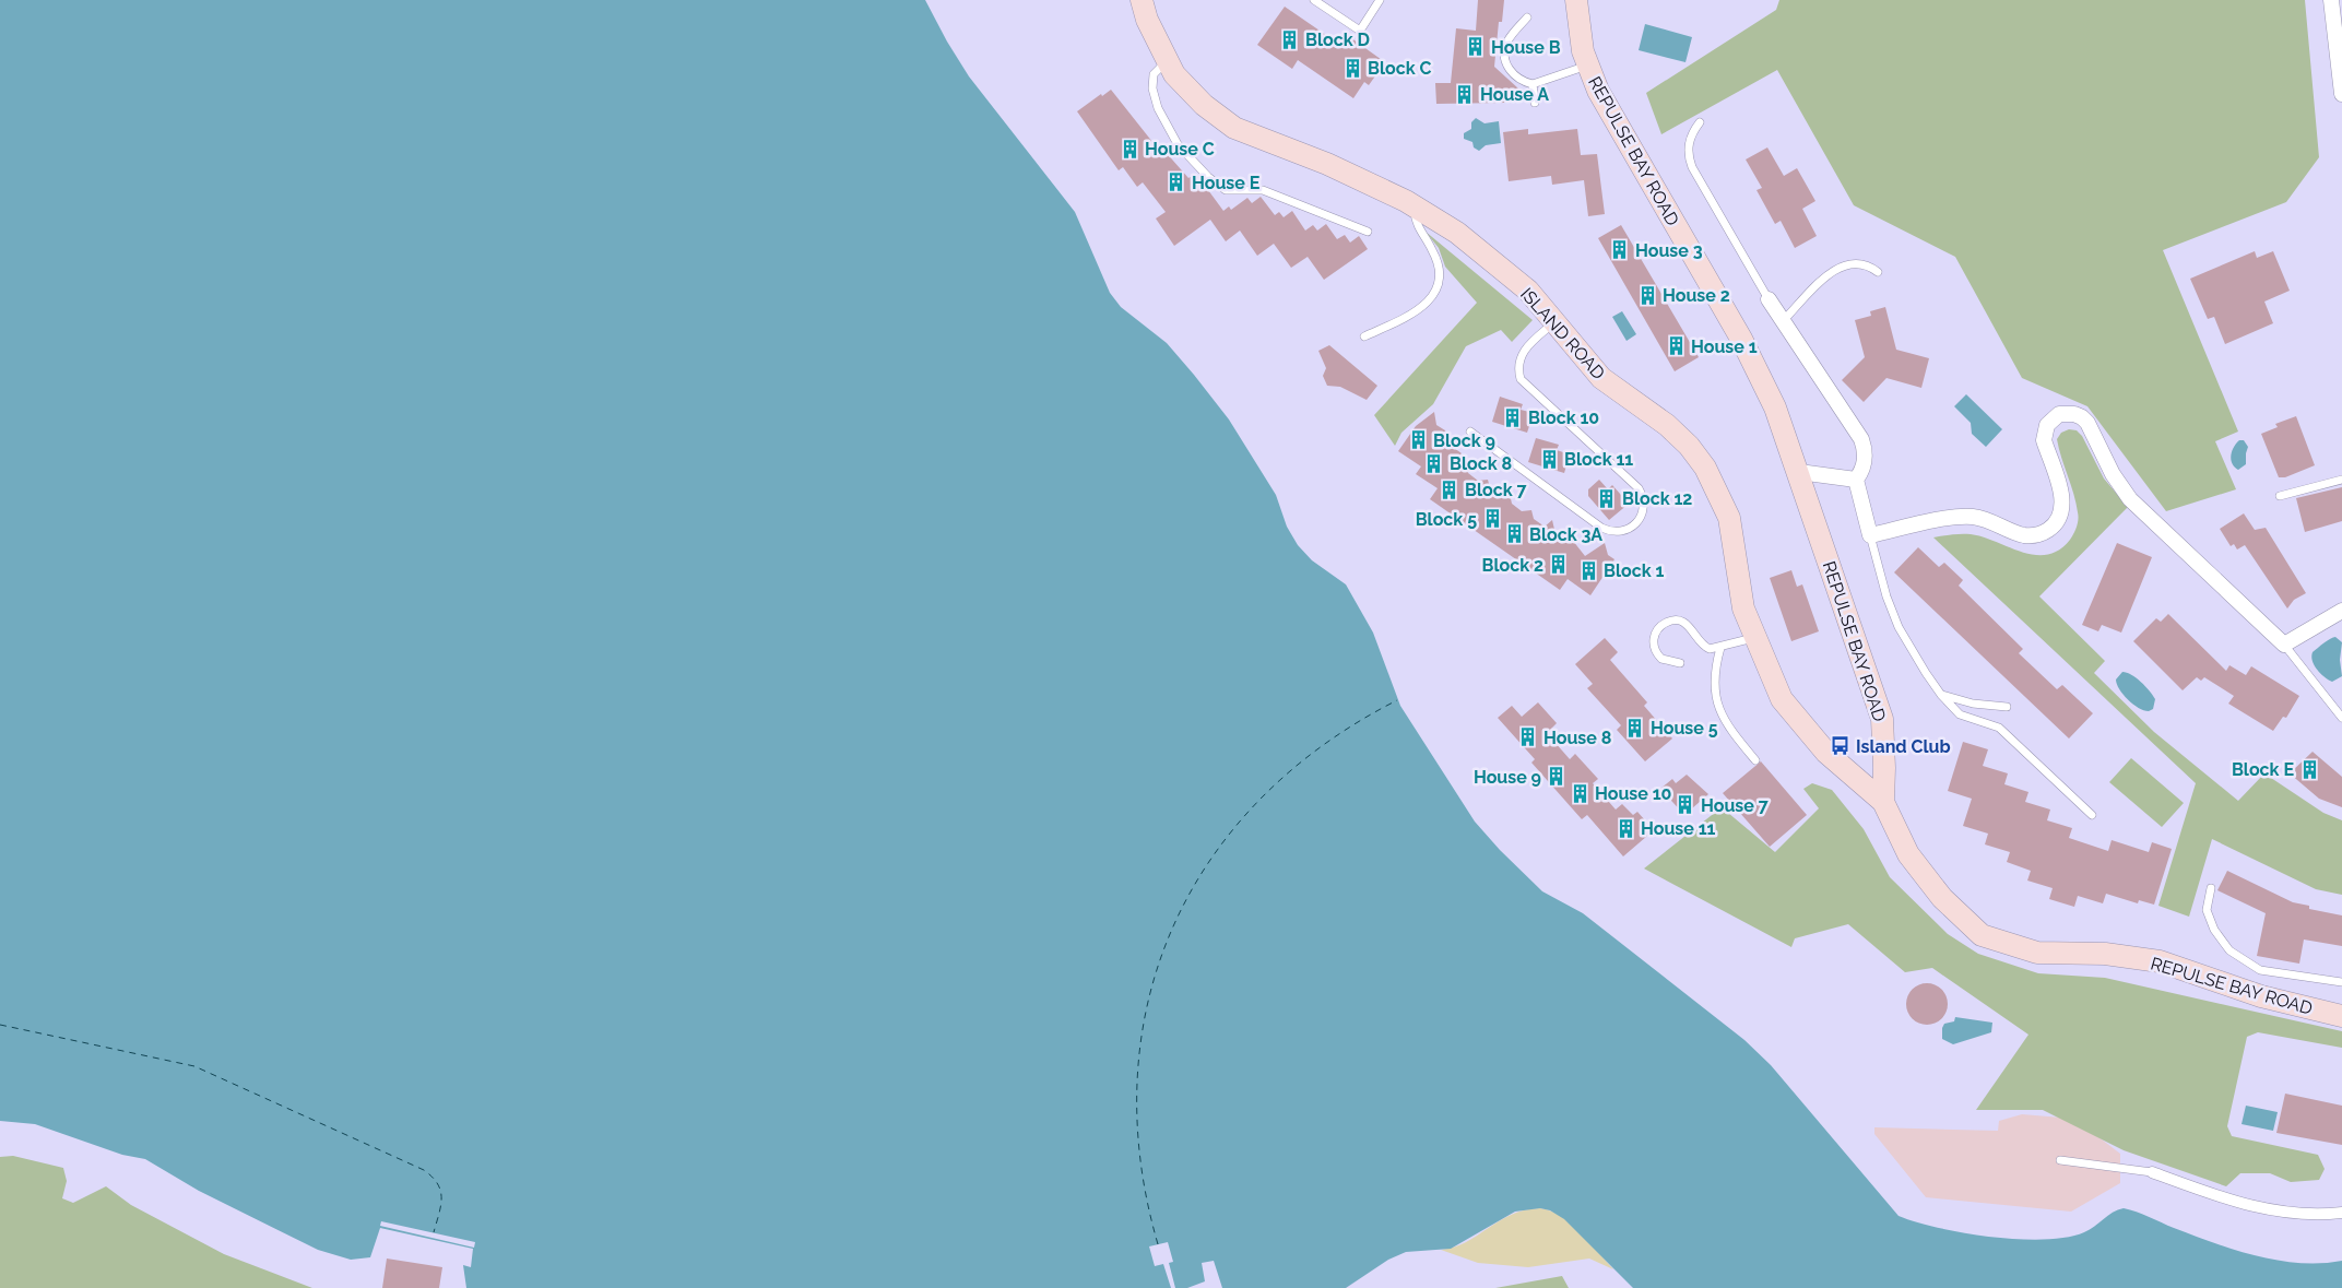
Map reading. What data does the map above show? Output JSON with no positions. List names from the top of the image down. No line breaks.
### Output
{"streets":{"main road":["REPULSE BAY ROAD","ISLAND ROAD"]},"crossings":[["REPULSE BAY ROAD","ISLAND ROAD"]],"places":{"building":["Block D","House B","Block C","House A","House C","House E","House 3","House 2","House 1","Block 10","Block 9","Block 11","Block 8","Block 7","Block 12","Block 5","Block 3A","Block 2","Block 1","House 5","House 8","Block E","House 9","House 10","House 7","House 11"],"bus stop":["Island Club"]}}
